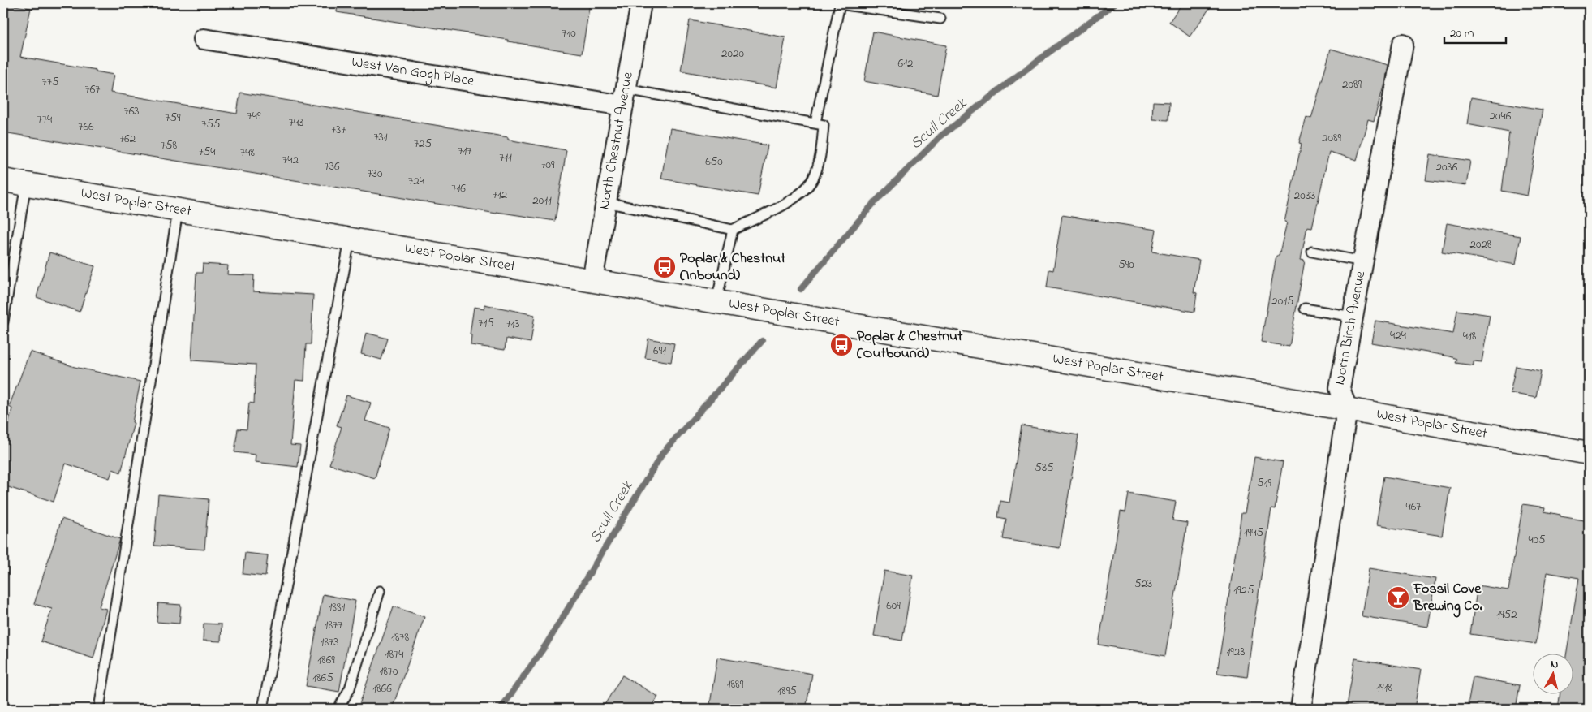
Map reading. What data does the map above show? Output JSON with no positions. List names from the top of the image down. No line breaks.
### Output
{"streets":{"street":["West Van Gogh Place","North Chestnut Avenue","West Poplar Street","North Birch Avenue"]},"crossings":[["West Van Gogh Place","North Chestnut Avenue"],["North Chestnut Avenue","West Poplar Street"],["West Poplar Street","North Birch Avenue"]],"water":["Scull Creek"],"places":{"bus stop":["Poplar & Chestnut (Inbound)","Poplar & Chestnut (Outbound)"],"bar":["Fossil Cove Brewing Co."]},"house_numbers":["710","2020","612","775","2089","767","763","749","2046","759","774","743","755","766","737","731","2089","762","725","758","717","754","748","711","742","650","709","736","2036","730","724","716","712","2033","2011","2028","590","2015","715","713","424","418","691","535","519","467","1945","405","523","1925","609","1881","1952","1877","1878","1873","1923","1874","1869","1870","1865","1889","1918","1866","1895"],"scale_bar":"20 m","north":"top"}
